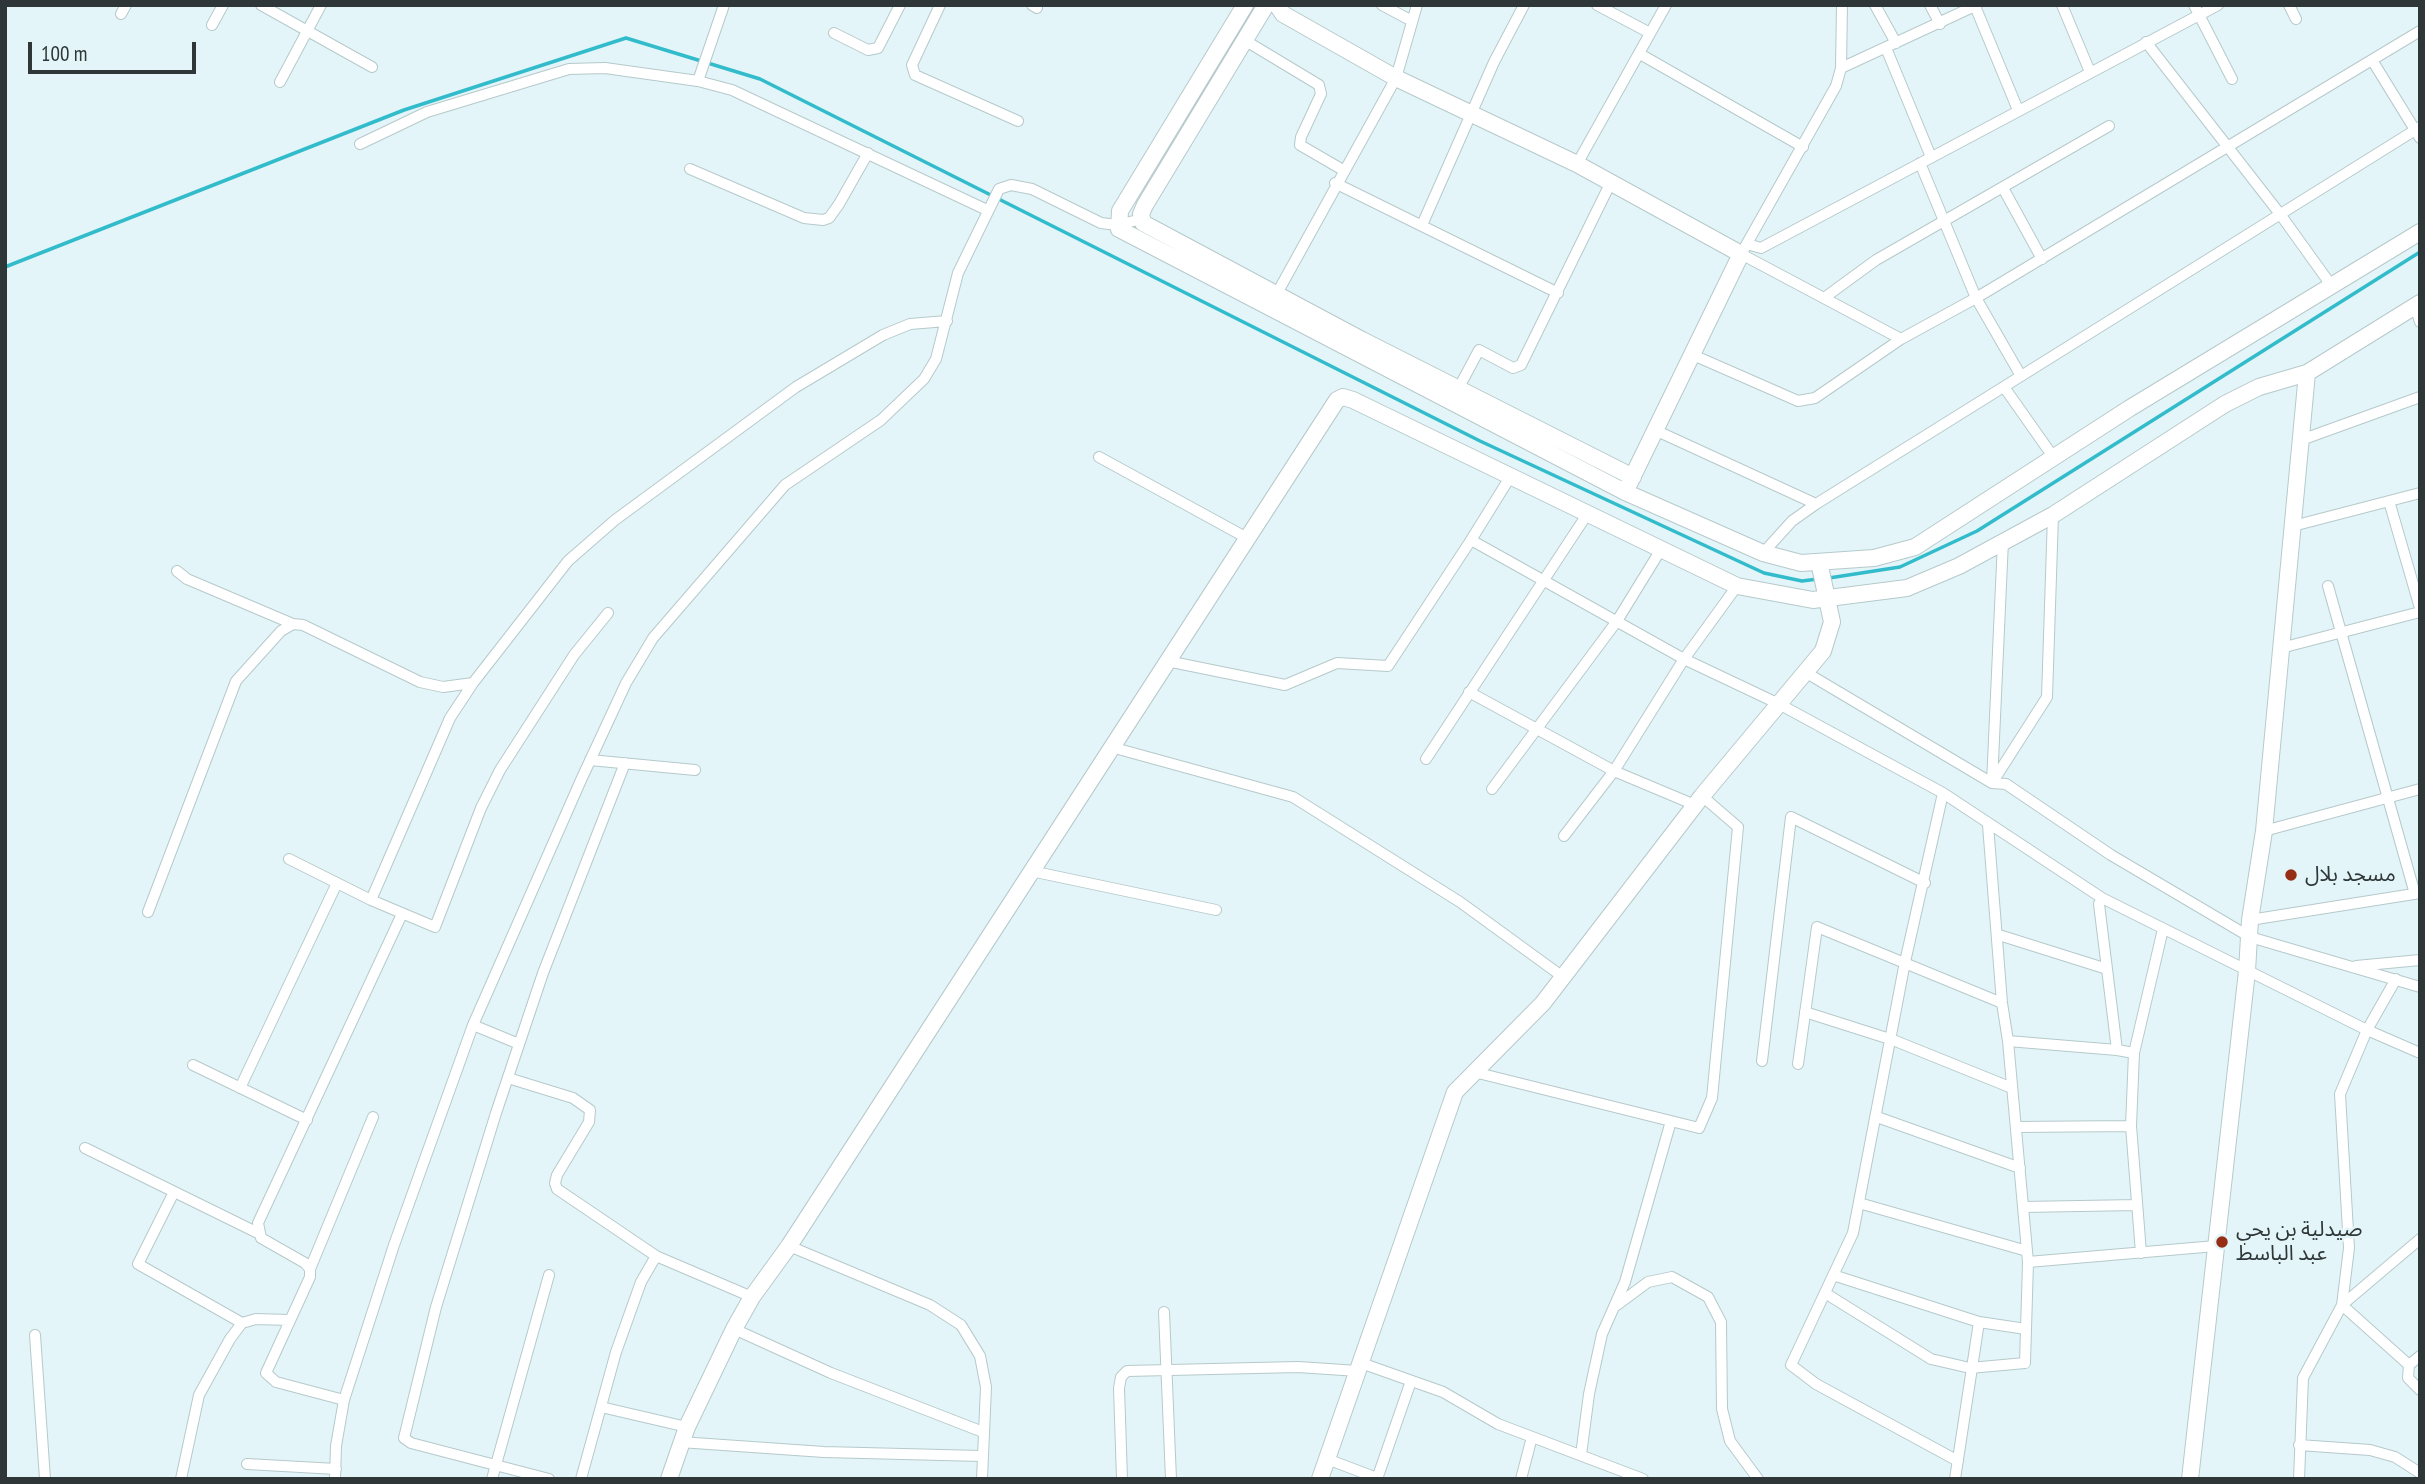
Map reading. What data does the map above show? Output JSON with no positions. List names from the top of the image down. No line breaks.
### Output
{"places":["مسجد بلال","صيدلية بن يحي عبد الباسط"],"scale_bar":"100 m"}
